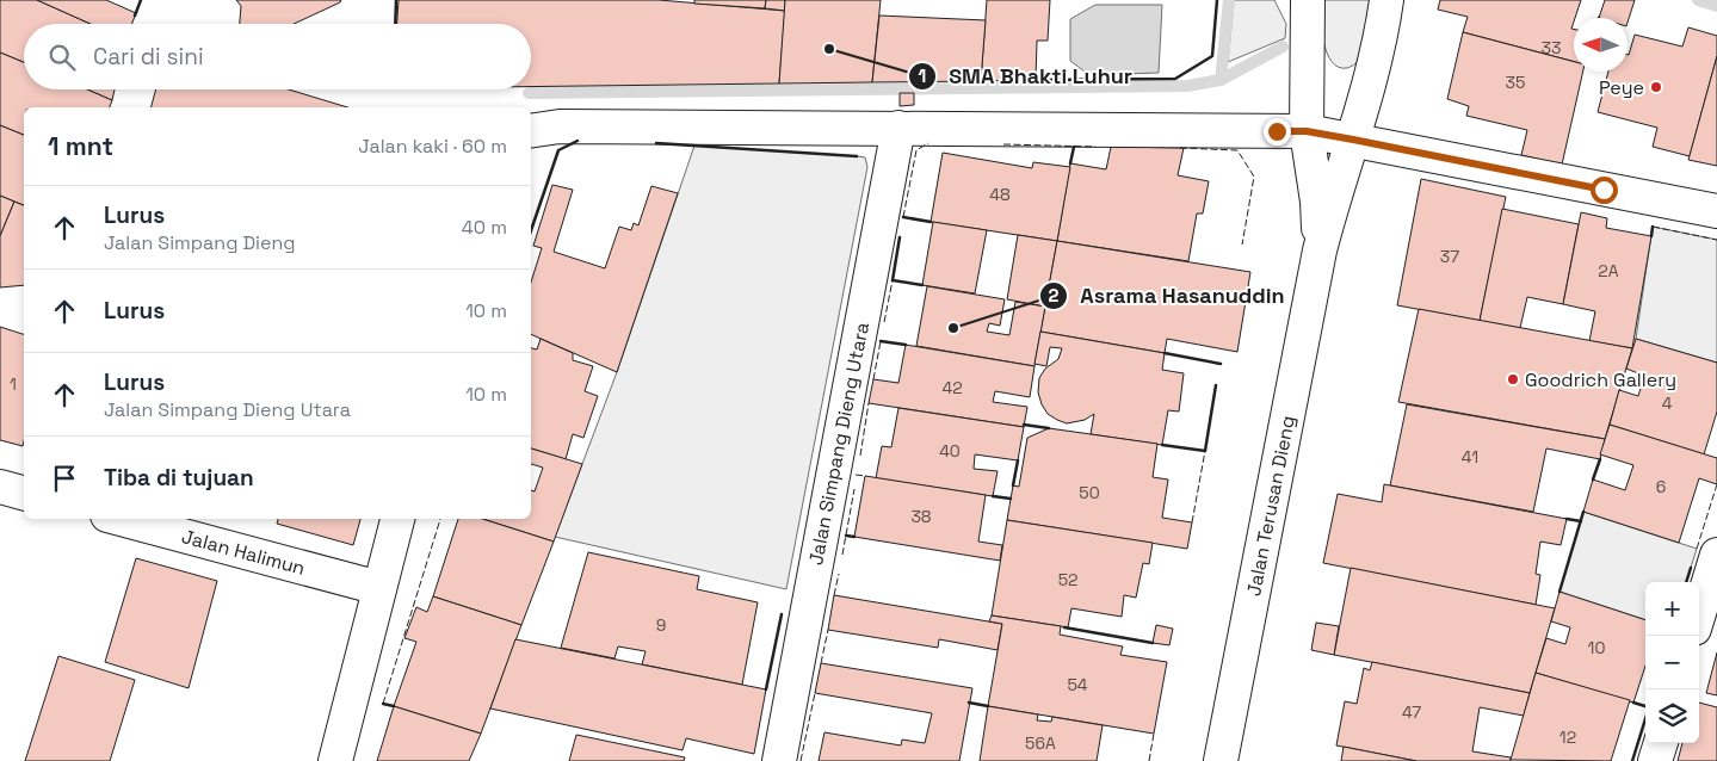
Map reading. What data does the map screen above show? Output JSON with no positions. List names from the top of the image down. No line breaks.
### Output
{"streets":{"street":["Jalan Simpang Dieng Utara","Jalan Terusan Dieng","Jalan Halimun"]},"places":["SMA Bhakti Luhur","Peye","Asrama Hasanuddin","Goodrich Gallery"],"house_numbers":["33","35","48","37","2A","1","42","4","40","41","6","50","38","52","9","10","54","47","12","56A"],"north":"left","page":{"search":"Cari di sini","heading":["1 mnt","Jalan kaki · 60 m"],"list":[["Lurus","Jalan Simpang Dieng","40 m"],["Lurus","10 m"],["Lurus","Jalan Simpang Dieng Utara","10 m"],"Tiba di tujuan"],"map_buttons":["+","−"]}}
